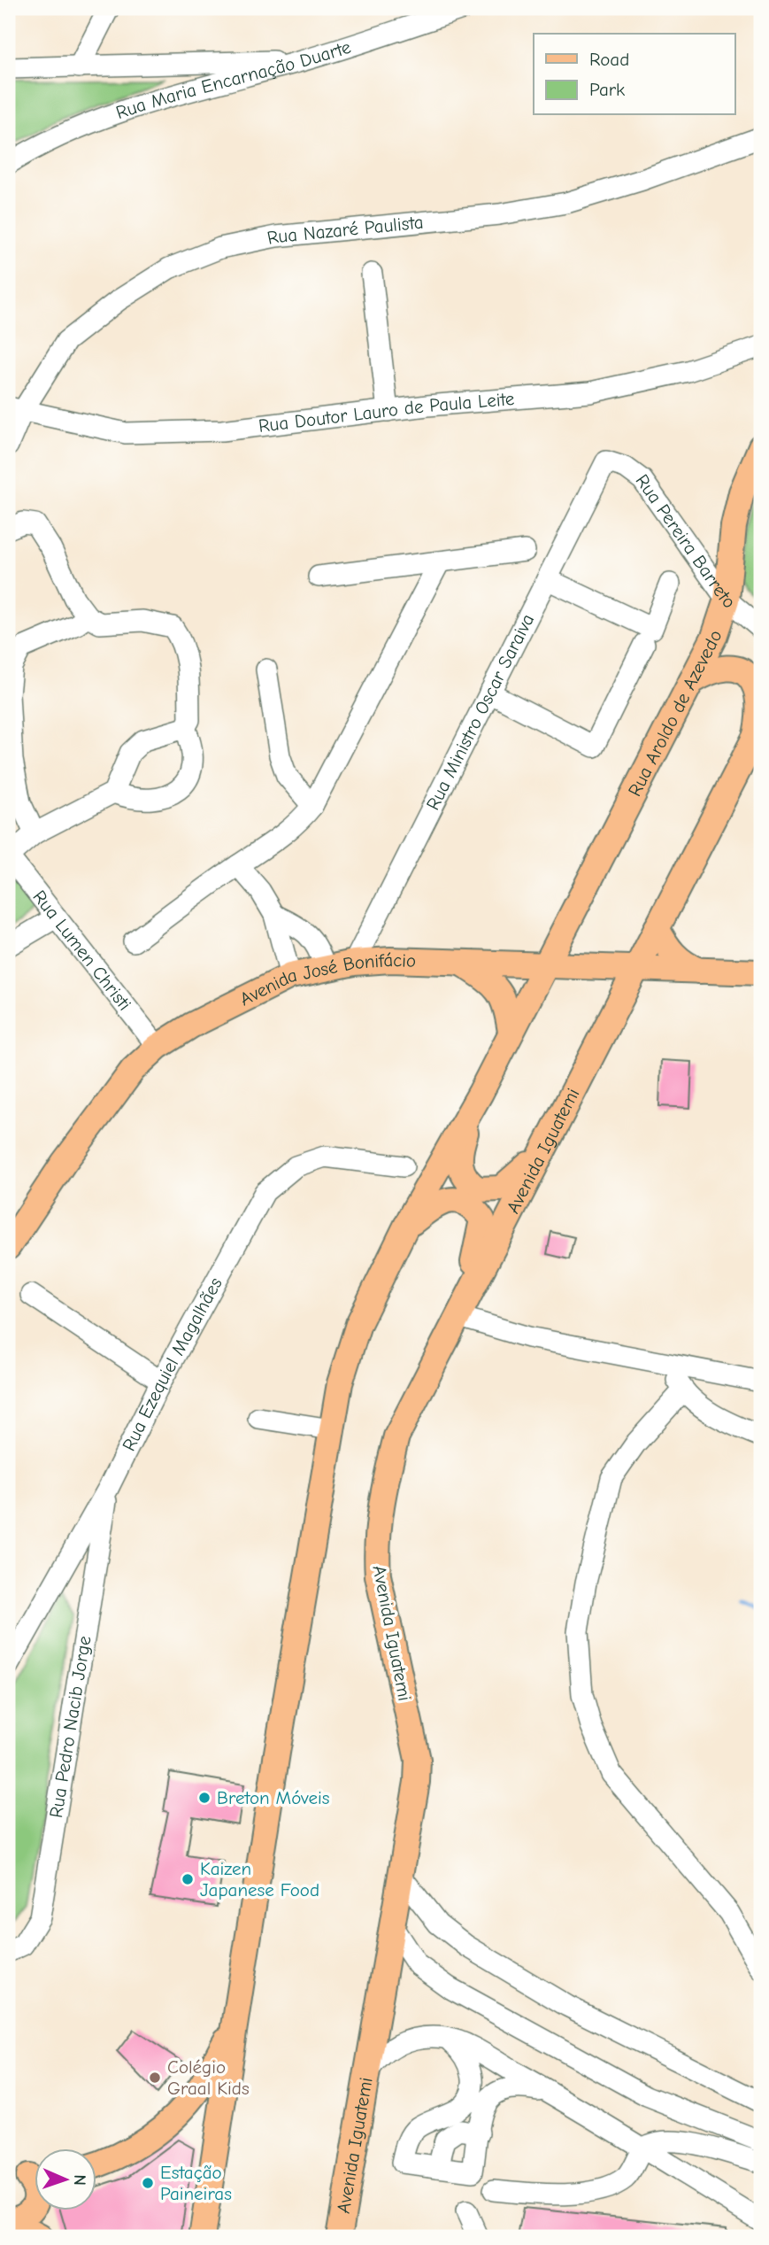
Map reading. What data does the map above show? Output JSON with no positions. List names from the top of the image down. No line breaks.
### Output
{"streets":{"main road":["Rua Aroldo de Azevedo","Avenida José Bonifácio","Avenida Iguatemi"],"street":["Rua Maria Encarnação Duarte","Rua Nazaré Paulista","Rua Doutor Lauro de Paula Leite","Rua Pereira Barreto","Rua Ministro Oscar Saraiva","Rua Lumen Christi","Rua Ezequiel Magalhães","Rua Pedro Nacib Jorge"]},"crossings":[["Rua Nazaré Paulista","Rua Doutor Lauro de Paula Leite"],["Rua Pereira Barreto","Rua Ministro Oscar Saraiva"],["Rua Pereira Barreto","Rua Aroldo de Azevedo"],["Rua Ministro Oscar Saraiva","Avenida José Bonifácio"],["Rua Aroldo de Azevedo","Avenida José Bonifácio"],["Rua Aroldo de Azevedo","Avenida Iguatemi"],["Rua Lumen Christi","Avenida José Bonifácio"],["Avenida José Bonifácio","Avenida Iguatemi"],["Rua Ezequiel Magalhães","Rua Pedro Nacib Jorge"]],"places":["Breton Móveis","Kaizen Japanese Food","Colégio Graal Kids","Estação Paineiras"],"legend":["Road","Park"],"north":"right"}
